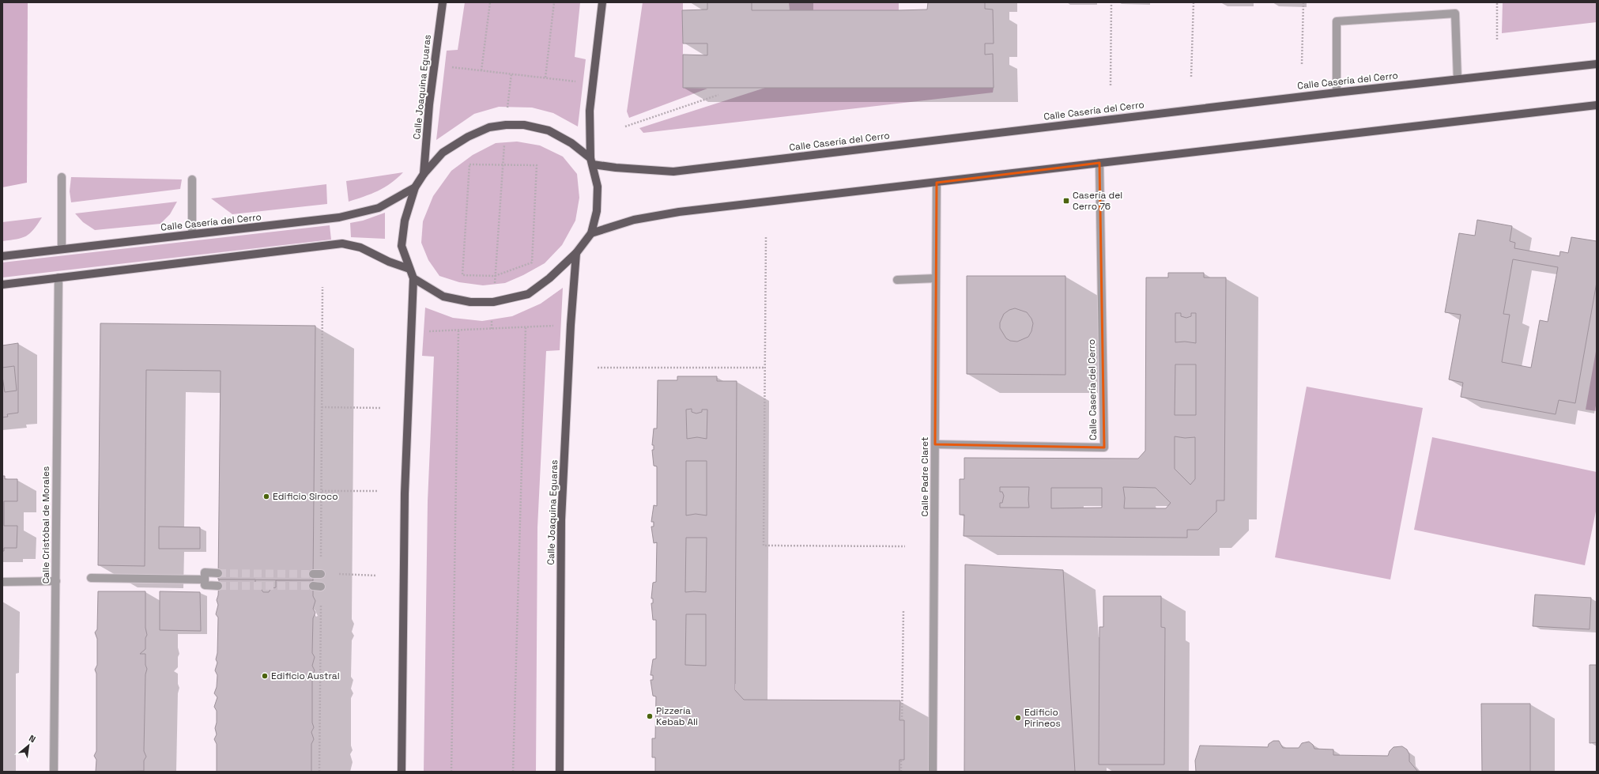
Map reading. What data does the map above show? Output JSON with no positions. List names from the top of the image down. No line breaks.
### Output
{"streets":{"main road":["Calle Casería del Cerro","Calle Joaquina Eguaras"],"street":["Calle Padre Claret","Calle Cristóbal de Morales"]},"crossings":[["Calle Casería del Cerro","Calle Padre Claret"]],"places":{"transit":["Casería del Cerro 76"],"other":["Edificio Siroco","Edificio Austral","Pizzería Kebab Ali","Edificio Pirineos"]},"north":"top right"}
